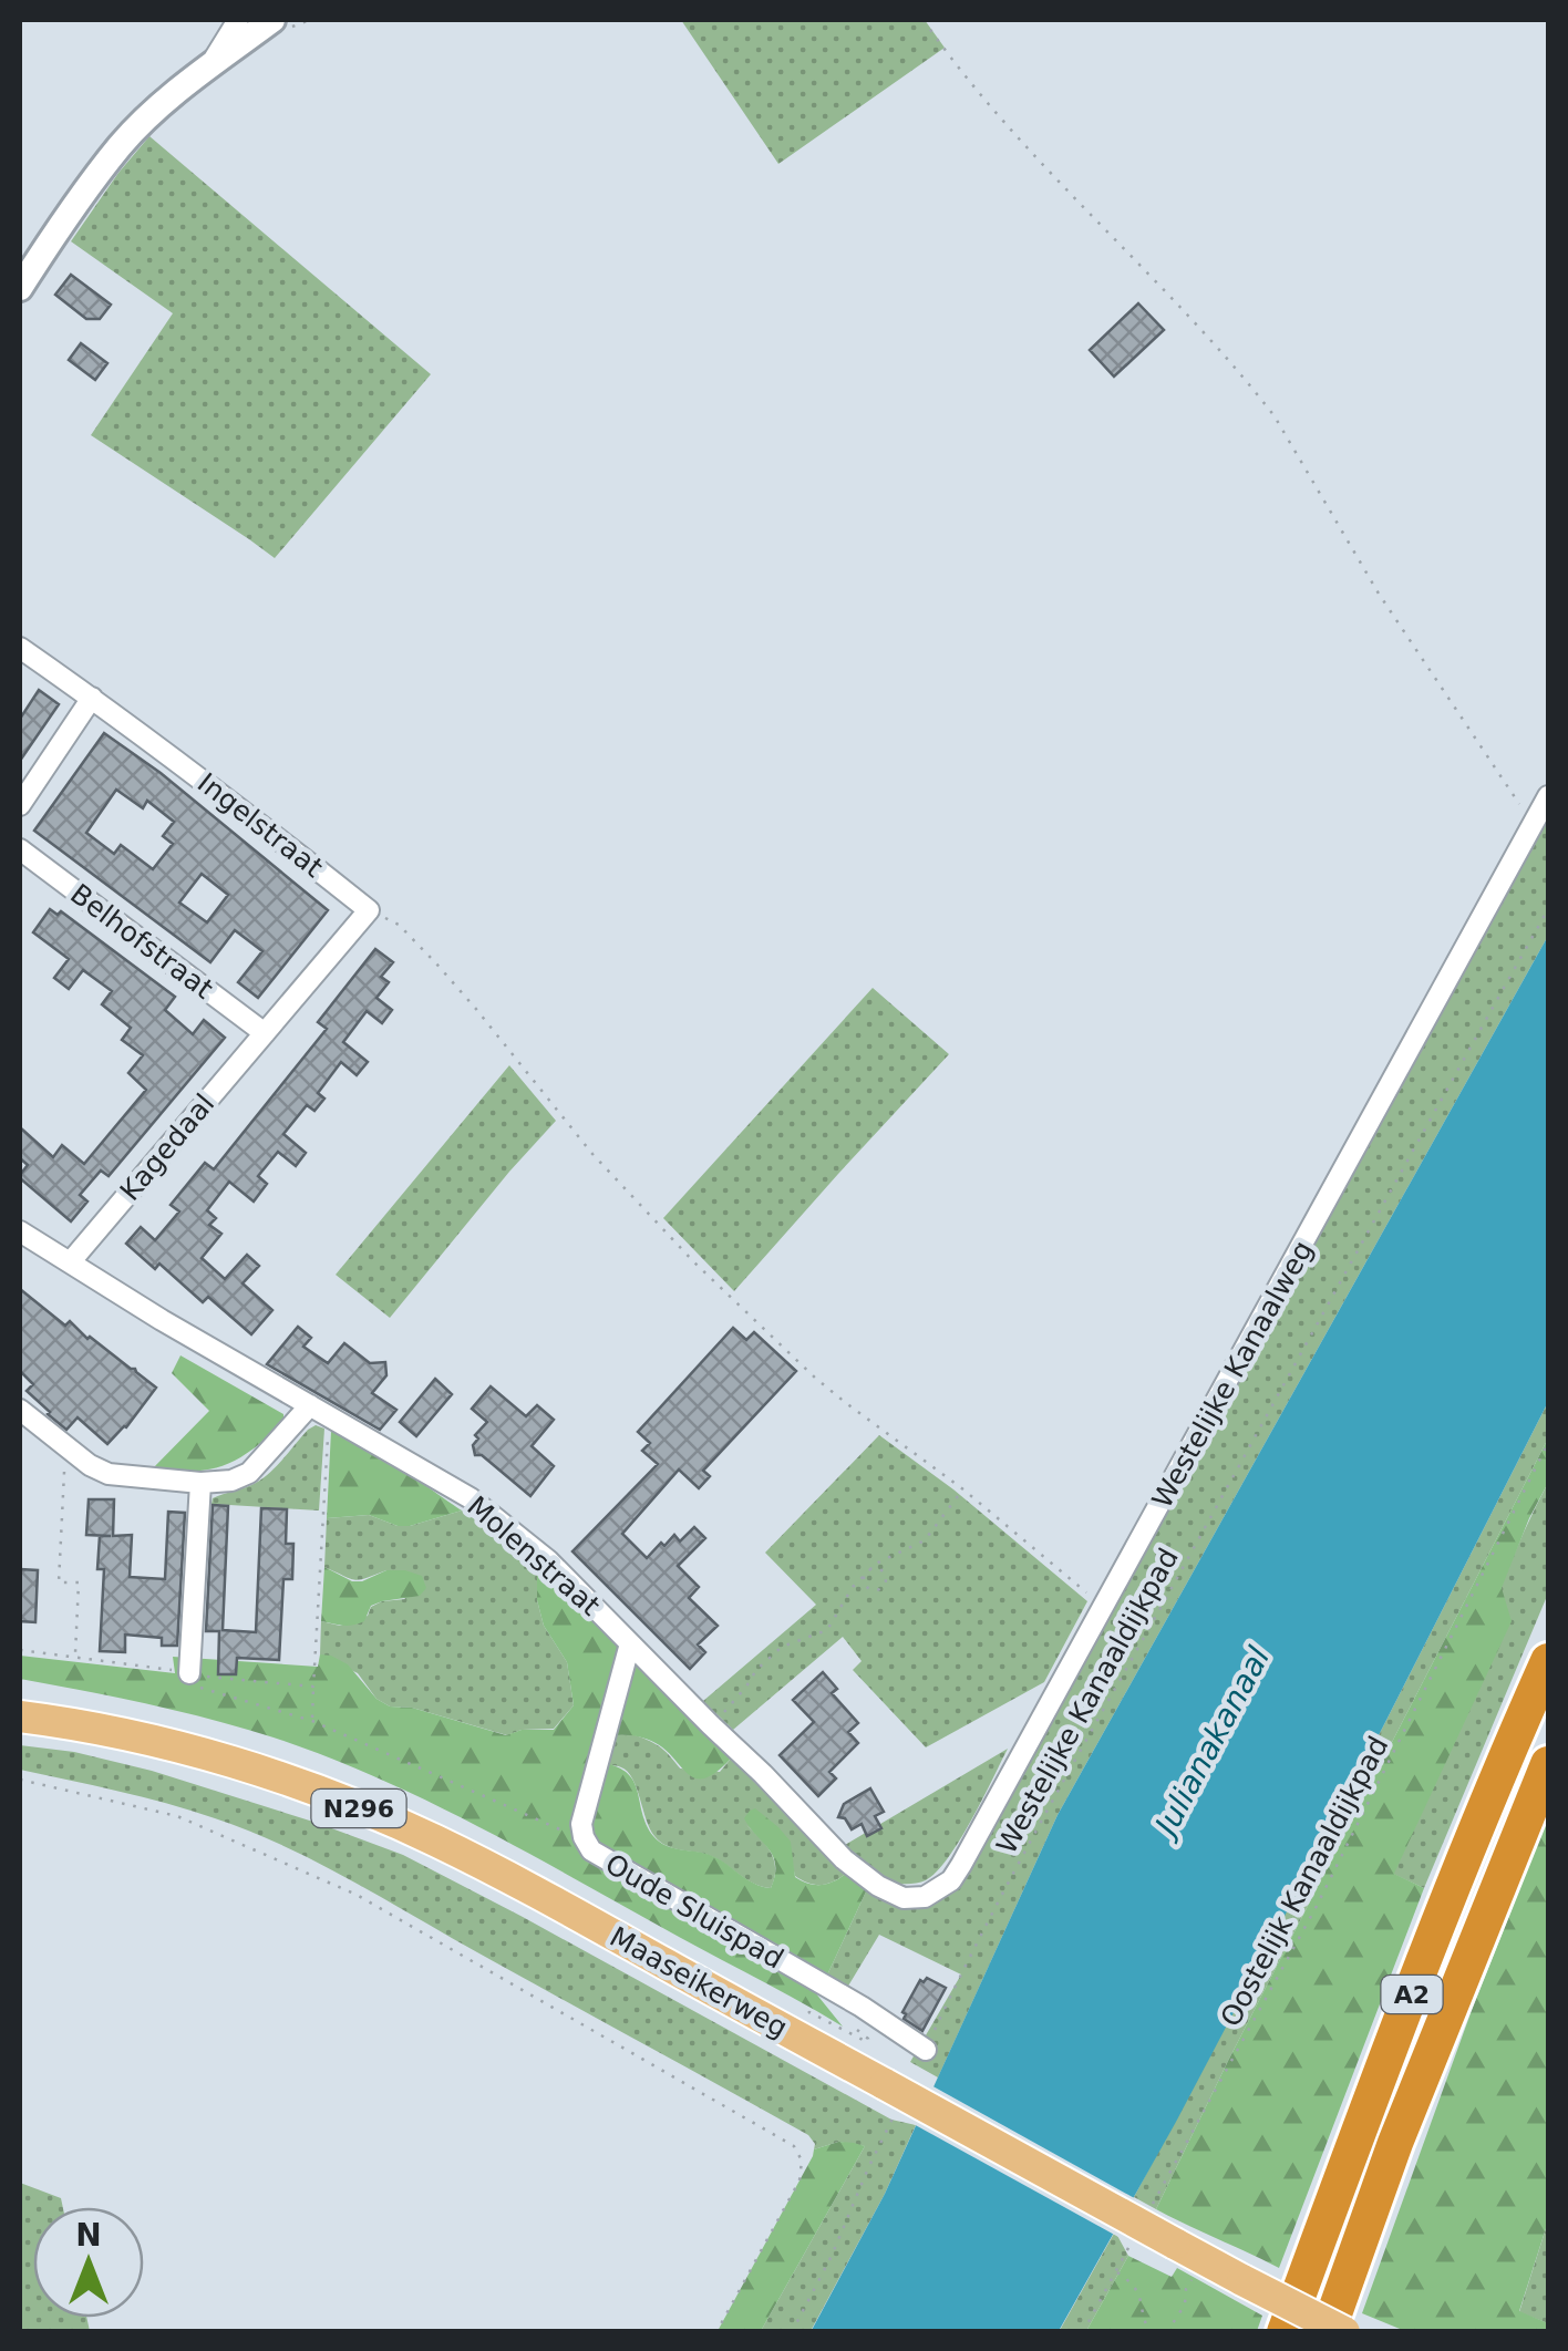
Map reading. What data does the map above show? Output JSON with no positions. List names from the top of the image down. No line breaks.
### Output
{"streets":{"highway":["A2"],"main road":["N296","Maaseikerweg"],"street":["Ingelstraat","Belhofstraat","Kagedaal","Westelijke Kanaalweg","Molenstraat","Oude Sluispad"],"path":["Westelijke Kanaaldijkpad","Oostelijk Kanaaldijkpad"]},"crossings":[["Belhofstraat","Kagedaal"],["Kagedaal","Molenstraat"],["Westelijke Kanaalweg","Molenstraat"],["Molenstraat","Oude Sluispad"],["Westelijke Kanaaldijkpad","Oude Sluispad"]],"water":["Julianakanaal"],"north":"top"}
